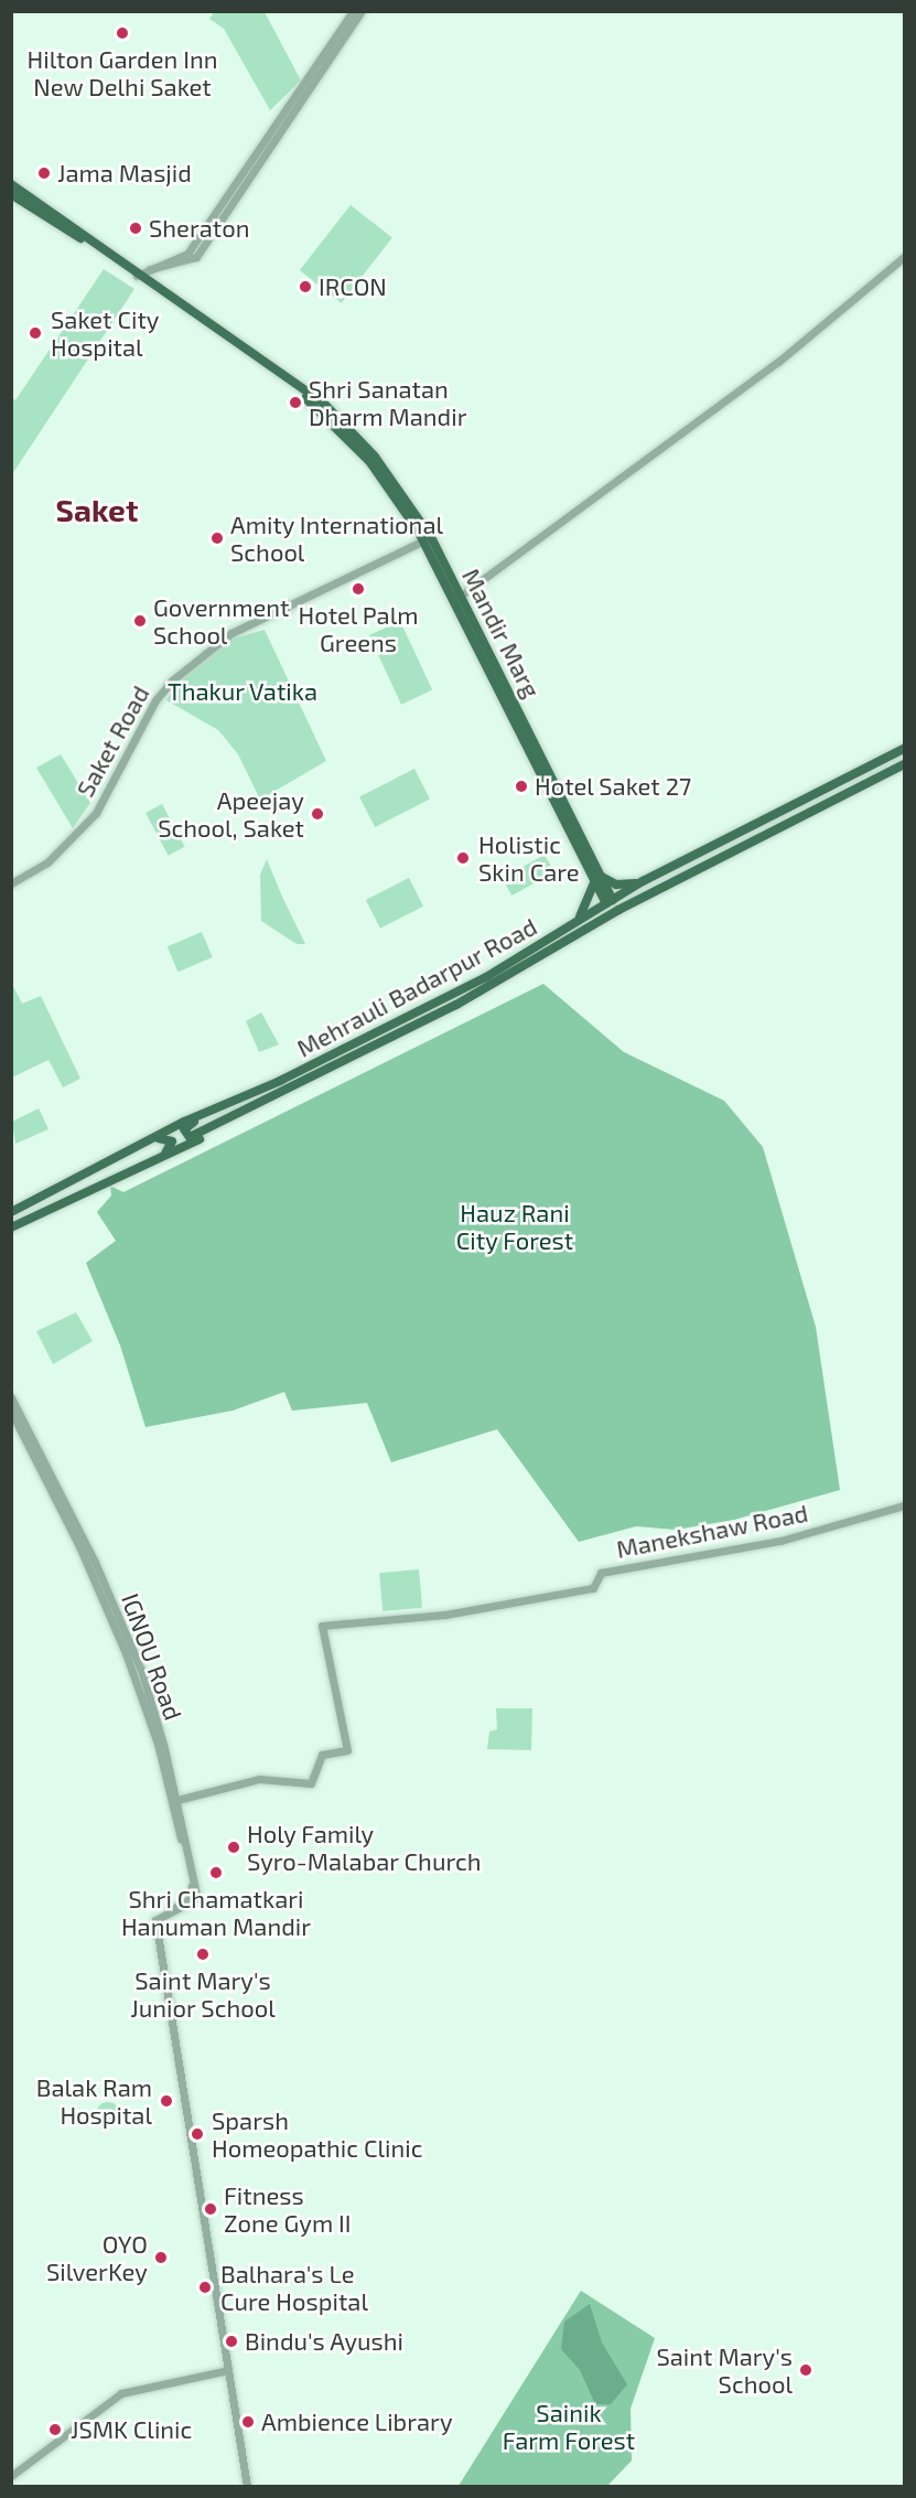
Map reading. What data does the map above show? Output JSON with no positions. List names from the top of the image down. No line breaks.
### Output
{"streets":{"main road":["Mandir Marg","Mehrauli Badarpur Road"],"street":["Saket Road","Manekshaw Road","IGNOU Road"]},"crossings":[["Mandir Marg","Saket Road"],["Mandir Marg","Mehrauli Badarpur Road"],["Manekshaw Road","IGNOU Road"]],"districts":["Saket"],"parks":["Thakur Vatika","Hauz Rani City Forest","Sainik Farm Forest"],"places":["Hilton Garden Inn New Delhi Saket","Jama Masjid","Sheraton","IRCON","Saket City Hospital","Shri Sanatan Dharm Mandir","Amity International School","Hotel Palm Greens","Government School","Hotel Saket 27","Apeejay School, Saket","Holistic Skin Care","Holy Family Syro-Malabar Church","Shri Chamatkari Hanuman Mandir","Saint Mary's Junior School","Balak Ram Hospital","Sparsh Homeopathic Clinic","Fitness Zone Gym II","OYO SilverKey","Balhara's Le Cure Hospital","Bindu's Ayushi","Saint Mary's School","Ambience Library","JSMK Clinic"]}
